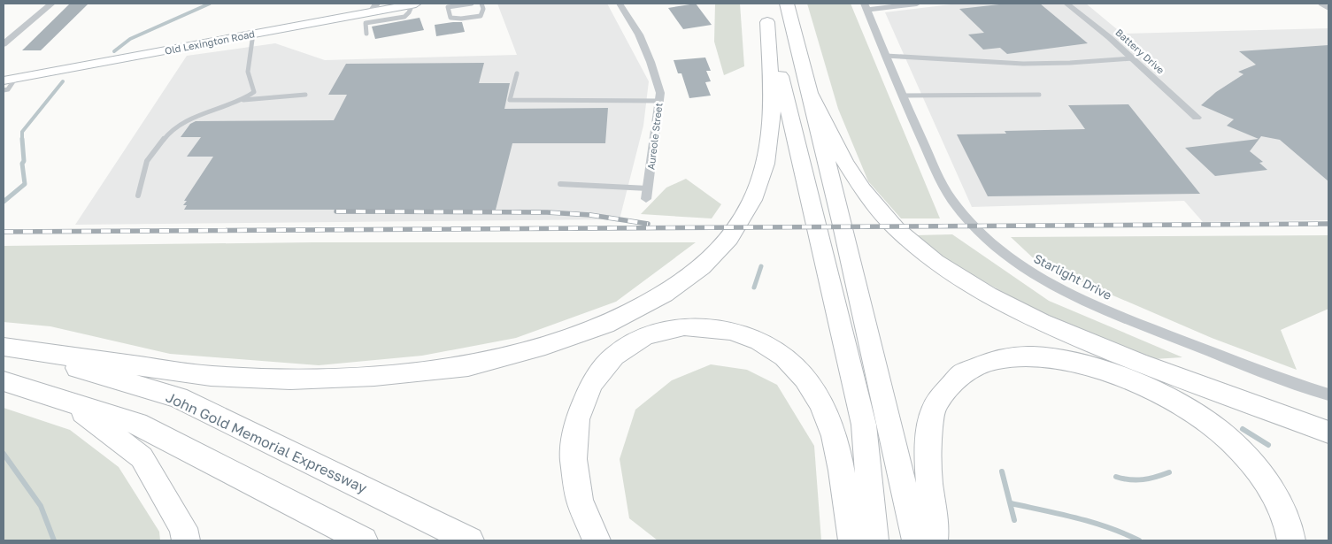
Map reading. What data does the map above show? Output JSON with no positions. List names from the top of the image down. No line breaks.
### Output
{"streets":{"highway":["John Gold Memorial Expressway"],"main road":["Old Lexington Road"],"street":["Battery Drive","Aureole Street","Starlight Drive"]}}
